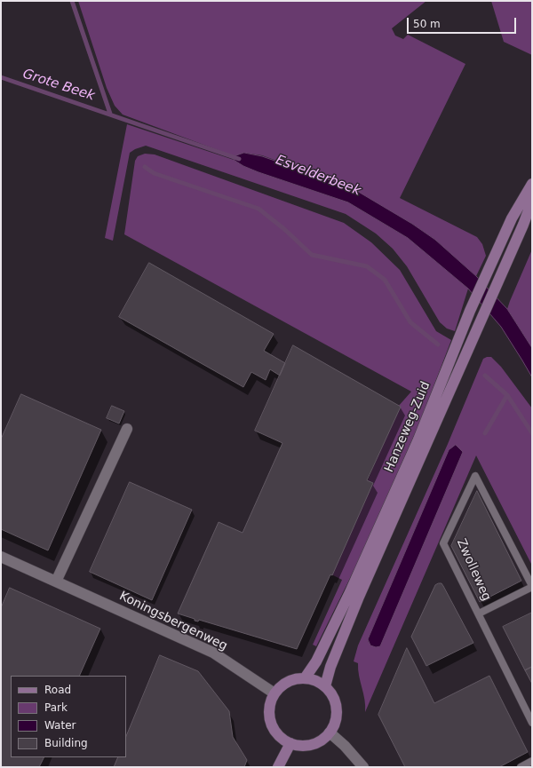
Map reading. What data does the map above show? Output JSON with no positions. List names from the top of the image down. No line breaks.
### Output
{"streets":{"street":["Hanzeweg-Zuid","Koningsbergenweg"],"lane":["Zwolleweg"]},"crossings":[["Hanzeweg-Zuid","Koningsbergenweg"]],"water":["Grote Beek","Esvelderbeek"],"legend":["Road","Park","Water","Building"],"scale_bar":"50 m"}
